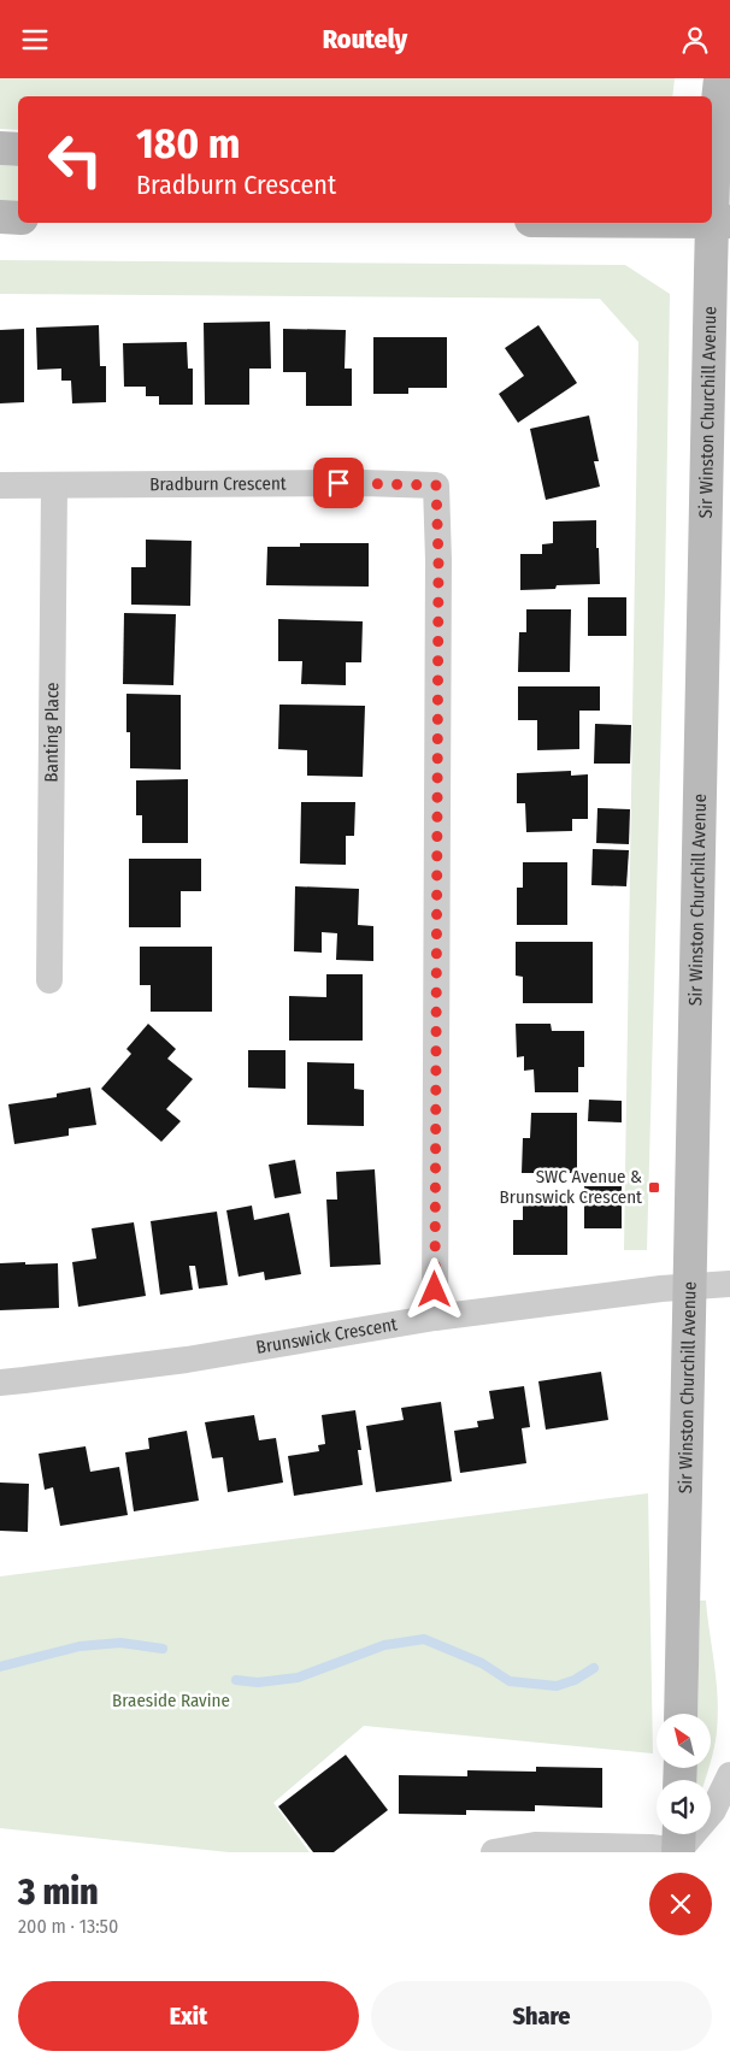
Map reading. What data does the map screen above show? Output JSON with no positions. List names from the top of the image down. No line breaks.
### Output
{"streets":{"main road":["Sir Winston Churchill Avenue"],"street":["Bradburn Crescent","Banting Place","Brunswick Crescent"]},"crossings":[["Sir Winston Churchill Avenue","Brunswick Crescent"],["Bradburn Crescent","Banting Place"],["Bradburn Crescent","Brunswick Crescent"]],"parks":["Braeside Ravine"],"places":{"transit":["SWC Avenue & Brunswick Crescent"]},"north":"top left","page":{"header":"Routely","turn":["180 m","Bradburn Crescent"],"heading":["3 min","200 m · 13:50"],"buttons":["Exit","Share"]}}
